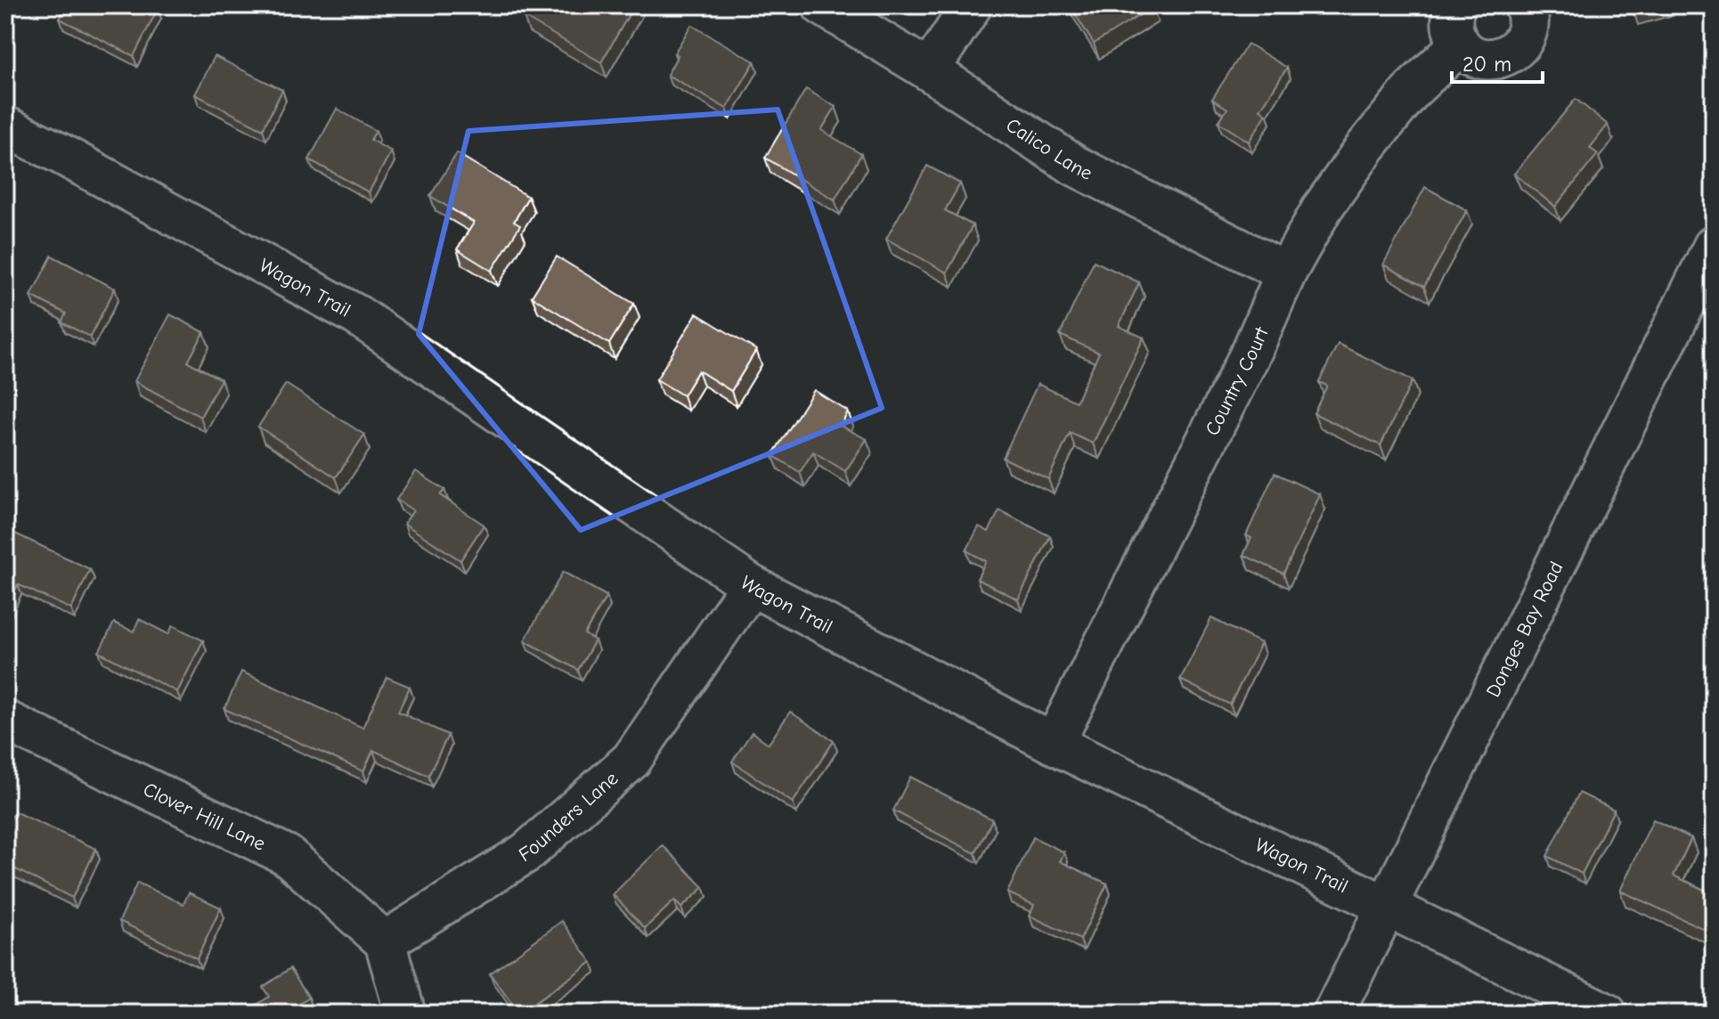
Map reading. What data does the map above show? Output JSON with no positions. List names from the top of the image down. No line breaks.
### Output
{"streets":{"street":["Calico Lane","Wagon Trail","Country Court","Donges Bay Road","Founders Lane","Clover Hill Lane"]},"crossings":[["Calico Lane","Country Court"],["Wagon Trail","Country Court"],["Wagon Trail","Donges Bay Road"],["Wagon Trail","Founders Lane"],["Founders Lane","Clover Hill Lane"]],"scale_bar":"20 m"}
